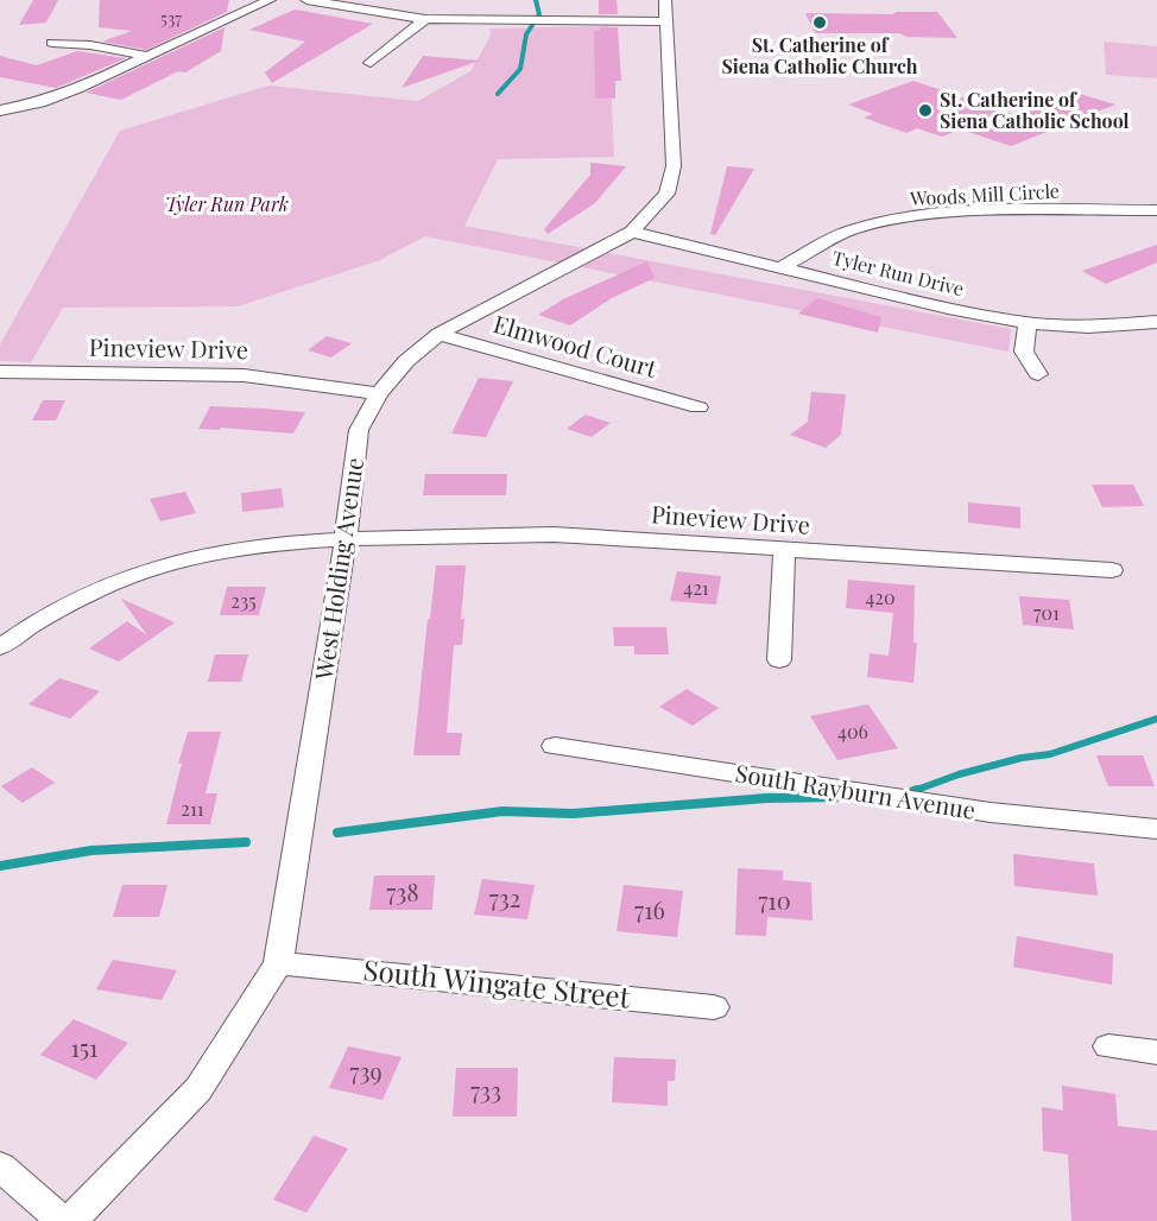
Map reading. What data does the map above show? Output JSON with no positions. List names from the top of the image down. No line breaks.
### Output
{"streets":{"street":["Woods Mill Circle","Tyler Run Drive","Elmwood Court","Pineview Drive","West Holding Avenue","South Rayburn Avenue","South Wingate Street"]},"crossings":[["Woods Mill Circle","Tyler Run Drive"],["Tyler Run Drive","West Holding Avenue"],["Elmwood Court","West Holding Avenue"],["Pineview Drive","West Holding Avenue"],["West Holding Avenue","South Wingate Street"]],"parks":["Tyler Run Park"],"places":["St. Catherine of Siena Catholic Church","St. Catherine of Siena Catholic School"],"house_numbers":["537","421","420","235","701","406","211","738","732","710","716","151","739","733"]}
